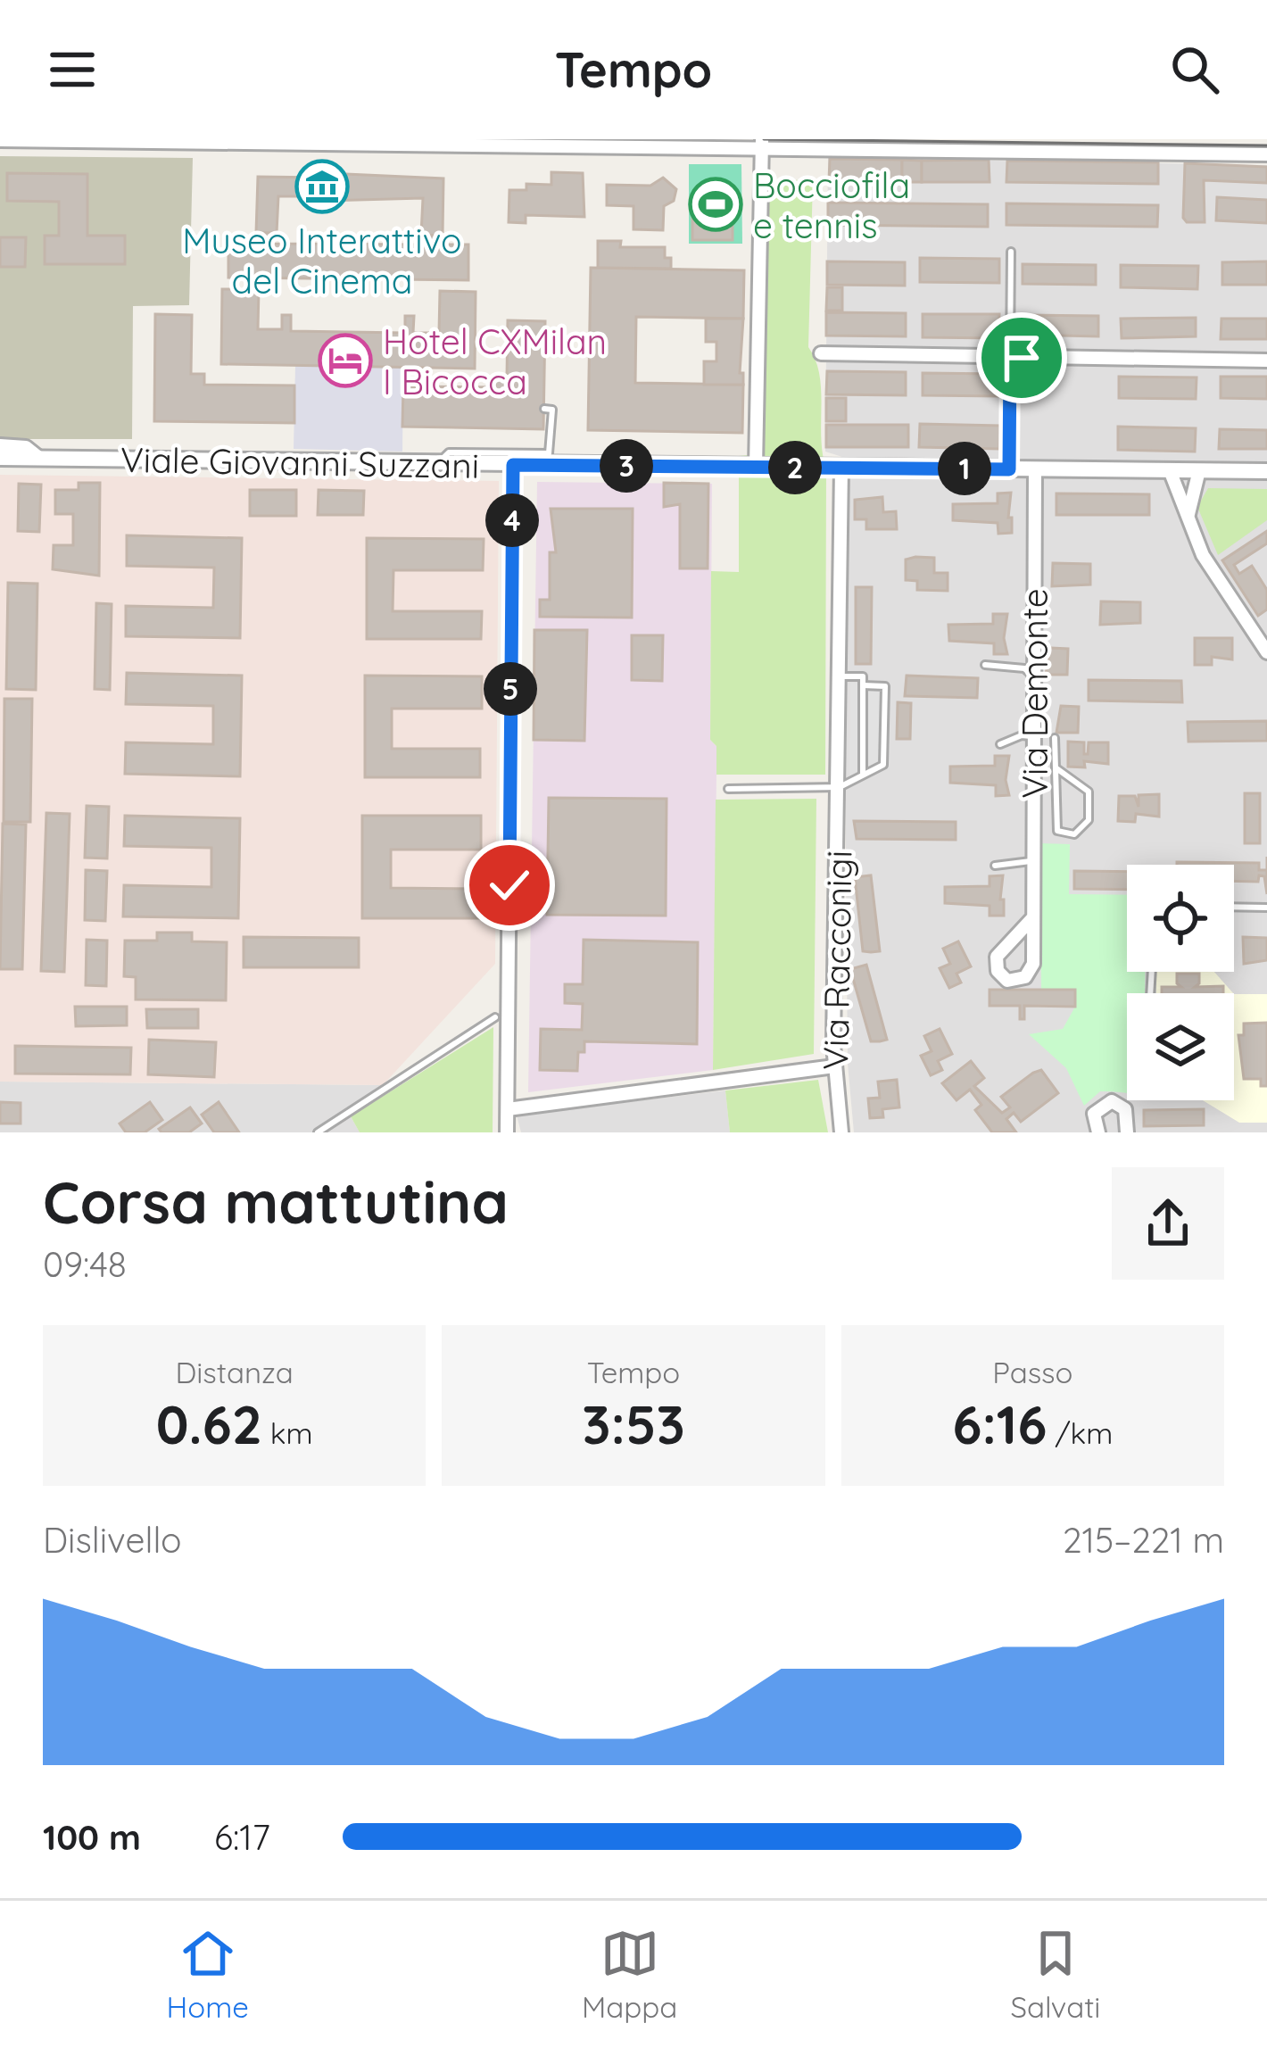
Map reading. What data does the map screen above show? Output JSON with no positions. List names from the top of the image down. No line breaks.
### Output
{"streets":{"street":["Viale Giovanni Suzzani","Via Demonte","Via Racconigi"]},"crossings":[["Viale Giovanni Suzzani","Via Demonte"],["Viale Giovanni Suzzani","Via Racconigi"]],"places":{"museum":["Museo Interattivo del Cinema"],"sports":["Bocciofila e tennis"],"hotel":["Hotel CXMilan I Bicocca"]},"page":{"header":"Tempo","pins":["3","2","1","4","5"],"heading":["Corsa mattutina","09:48"],"stats":[["Distanza","0.62 km"],["Tempo","3:53"],["Passo","6:16 /km"]],"chart":["Dislivello","215–221 m"],"list":[{"name":"100 m","note":"6:17"}],"tabs":["Home","Mappa","Salvati"]}}
